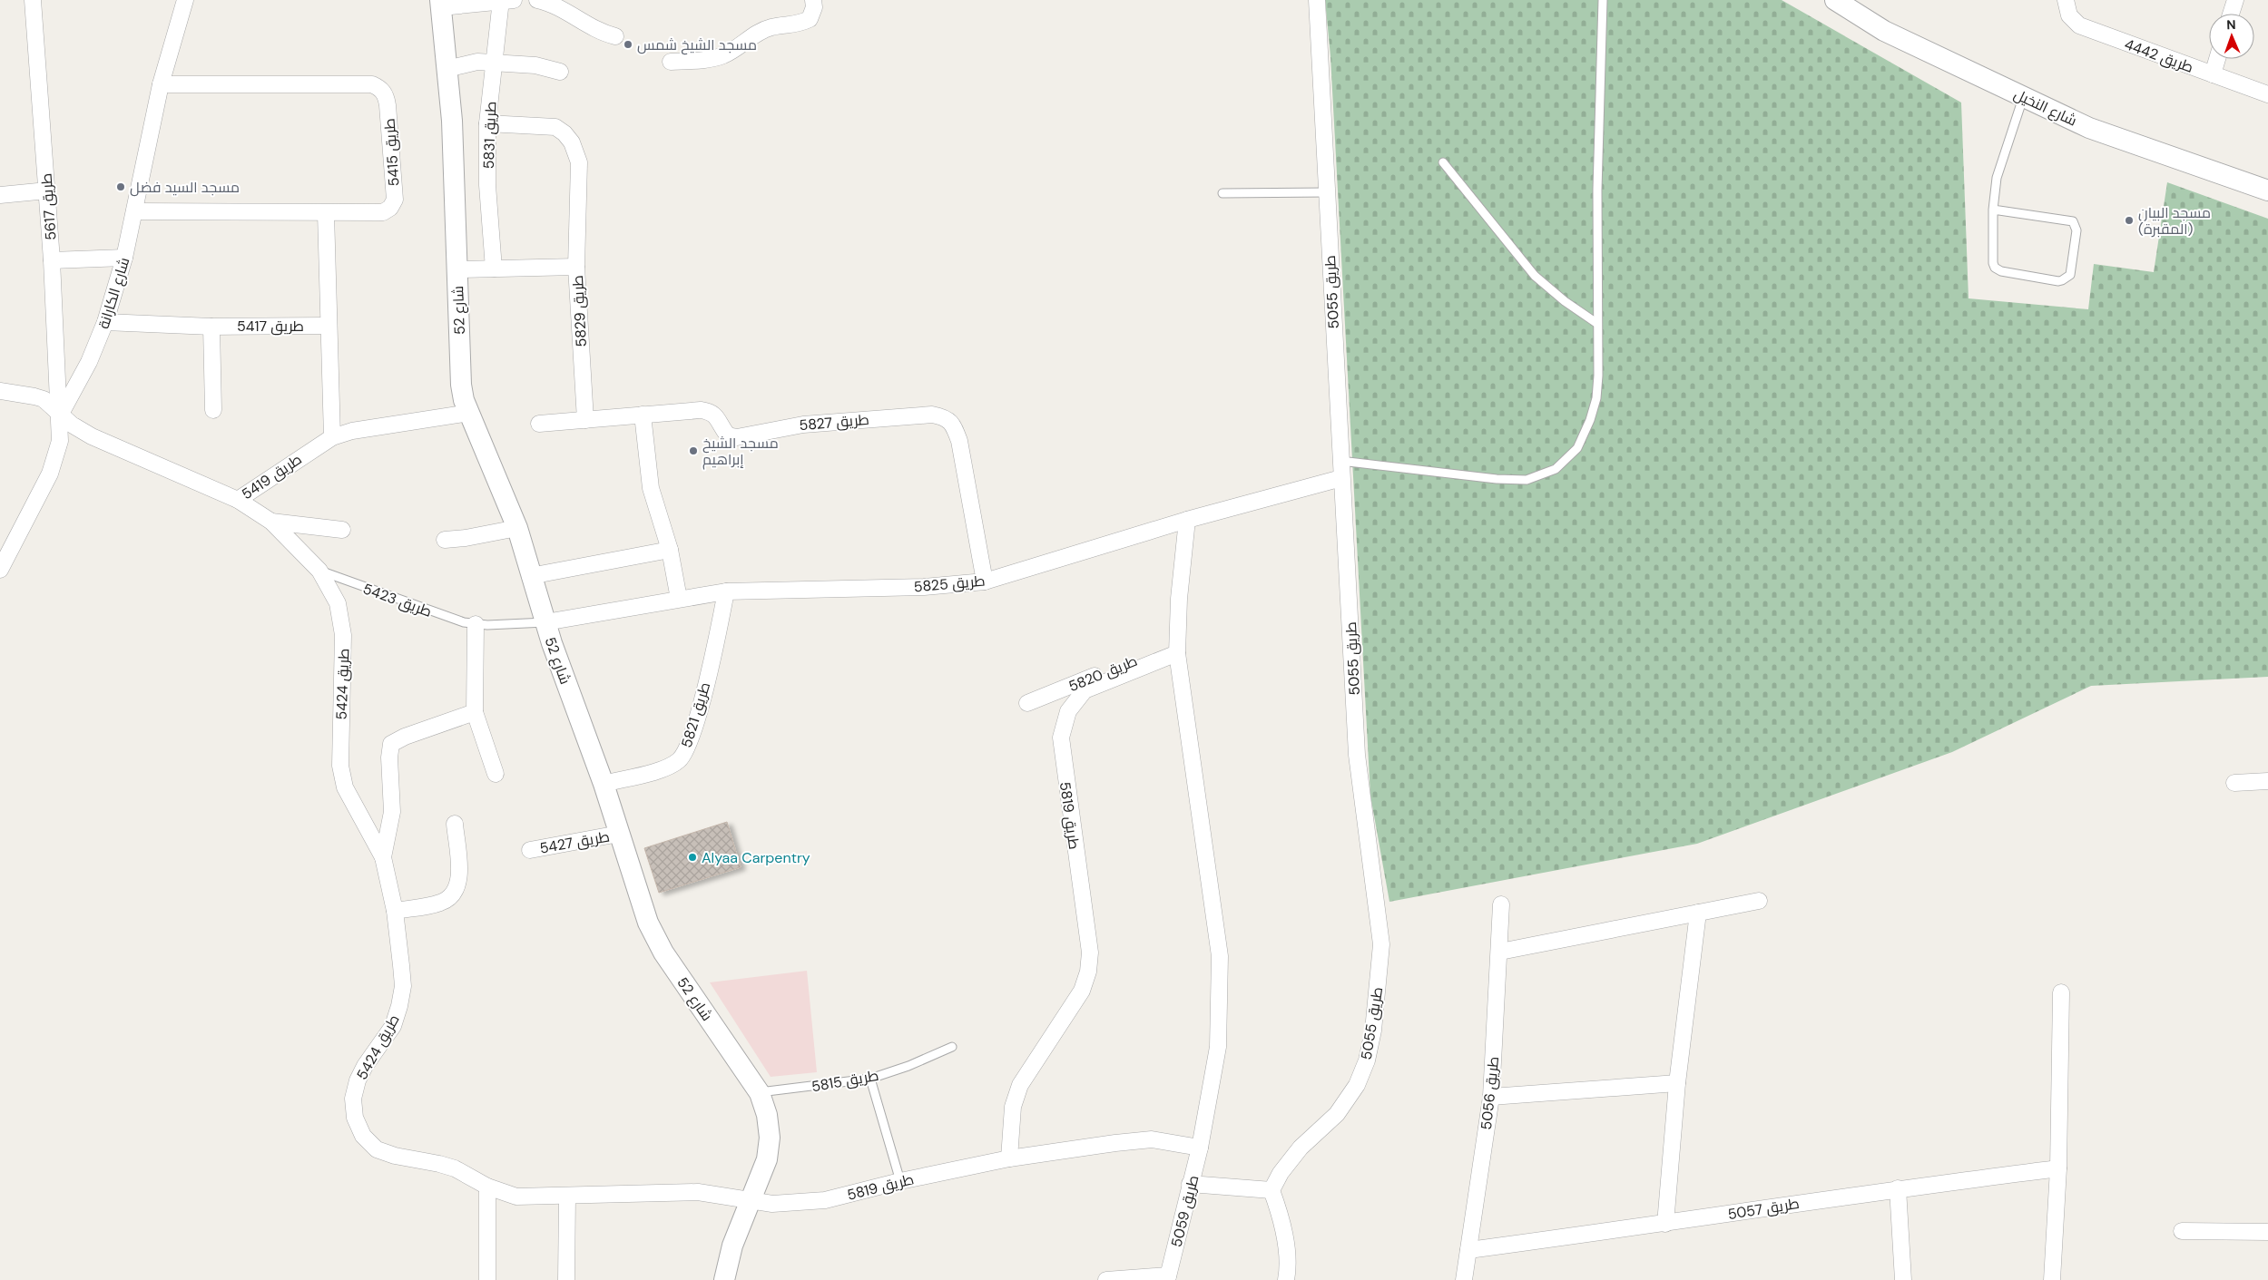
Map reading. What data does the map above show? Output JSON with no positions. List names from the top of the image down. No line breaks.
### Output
{"streets":{"street":["طريق 4442","شارع النخيل","طريق 5831","طريق 5415","طريق 5617","طريق 5055","شارع الكارانة","شارع 52","طريق 5829","طريق 5417","طريق 5827","طريق 5419","طريق 5825","طريق 5423","طريق 5820","طريق 5424","طريق 5821","طريق 5819","طريق 5427","طريق 5056","طريق 5057","طريق 5059"],"lane":["طريق 5815"]},"crossings":[["طريق 5831","طريق 5829"],["طريق 5415","شارع الكارانة"],["طريق 5617","شارع الكارانة"],["طريق 5617","طريق 5419"],["طريق 5055","طريق 5825"],["شارع الكارانة","طريق 5417"],["شارع الكارانة","طريق 5419"],["شارع 52","طريق 5829"],["شارع 52","طريق 5419"],["شارع 52","طريق 5825"],["شارع 52","طريق 5423"],["شارع 52","طريق 5424"],["شارع 52","طريق 5821"],["شارع 52","طريق 5819"],["شارع 52","طريق 5427"],["شارع 52","طريق 5815"],["طريق 5829","طريق 5827"],["طريق 5827","طريق 5825"],["طريق 5419","طريق 5423"],["طريق 5825","طريق 5423"],["طريق 5825","طريق 5821"],["طريق 5423","طريق 5424"],["طريق 5820","طريق 5819"],["طريق 5820","طريق 5059"],["طريق 5424","طريق 5819"],["طريق 5819","طريق 5059"],["طريق 5056","طريق 5057"]],"places":["مسجد الشيخ شمس","مسجد السيد فضل","مسجد البيان (المقبرة)","مسجد الشيخ إبراهيم","Alyaa Carpentry"],"north":"top"}
